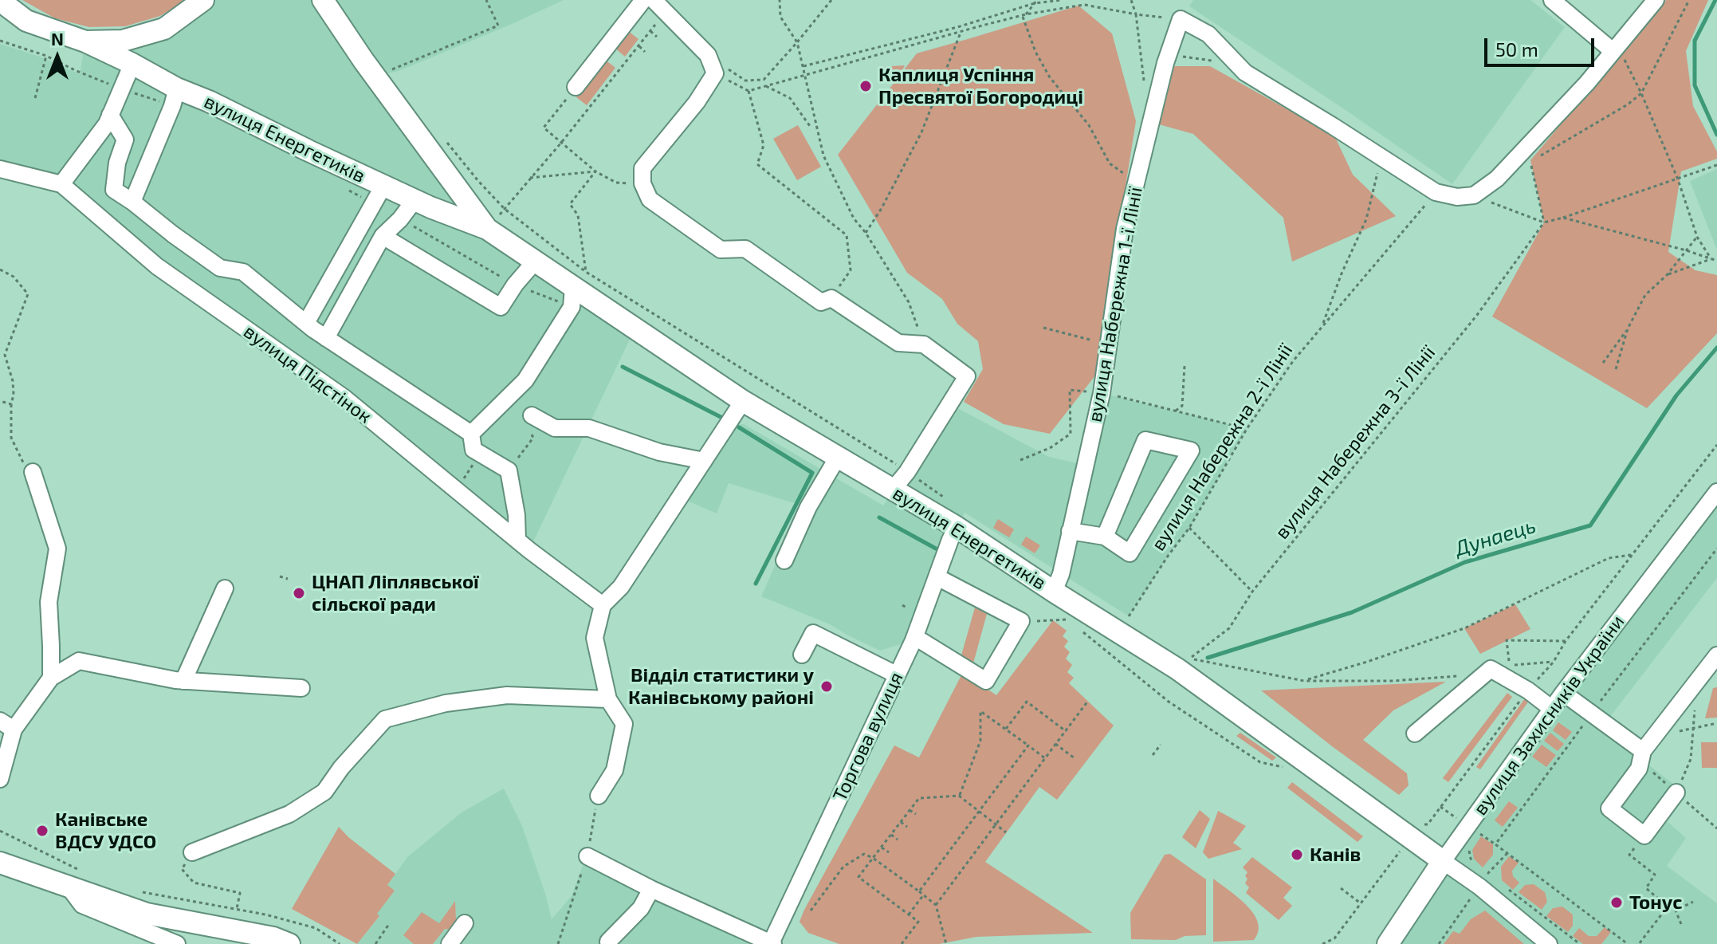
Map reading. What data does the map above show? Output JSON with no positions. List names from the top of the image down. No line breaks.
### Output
{"streets":{"main road":["вулиця Енергетиків","вулиця Захисників України"],"street":["вулиця Набережна 1-ї Лінії","вулиця Підстінок","Торгова вулиця"],"path":["вулиця Набережна 3-ї Лінії","вулиця Набережна 2-ї Лінії"]},"crossings":[["вулиця Енергетиків","вулиця Набережна 1-ї Лінії"],["вулиця Енергетиків","вулиця Набережна 3-ї Лінії"],["вулиця Енергетиків","вулиця Захисників України"],["вулиця Енергетиків","Торгова вулиця"]],"water":["Дунаець"],"places":["Каплиця Успіння Пресвятої Богородиці","ЦНАП Ліплявської сільскої ради","Відділ статистики у Канівському районі","Канівське ВДСУ УДСО","Канів","Тонус"],"scale_bar":"50 m","north":"top"}
